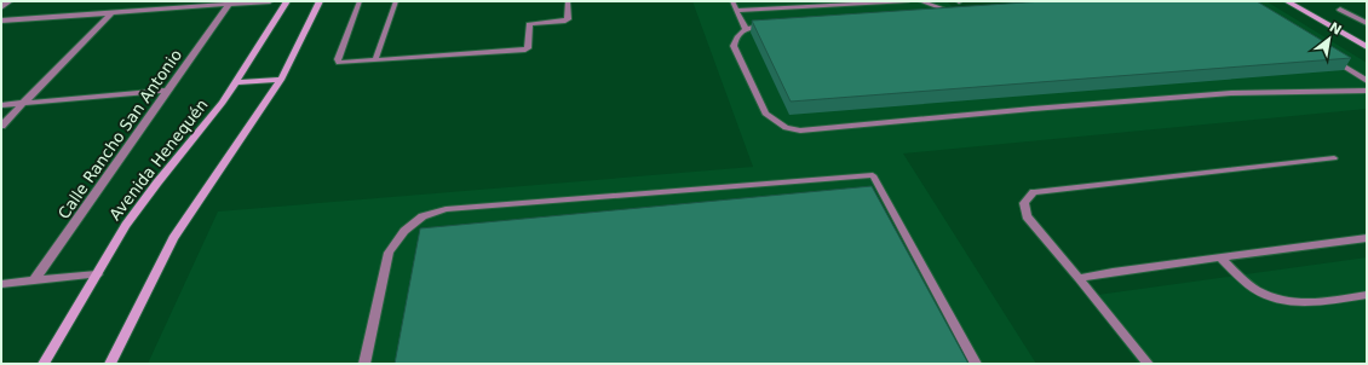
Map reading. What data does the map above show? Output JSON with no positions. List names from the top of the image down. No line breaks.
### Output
{"streets":{"main road":["Avenida Henequén"],"street":["Calle Rancho San Antonio"]},"north":"top right"}
